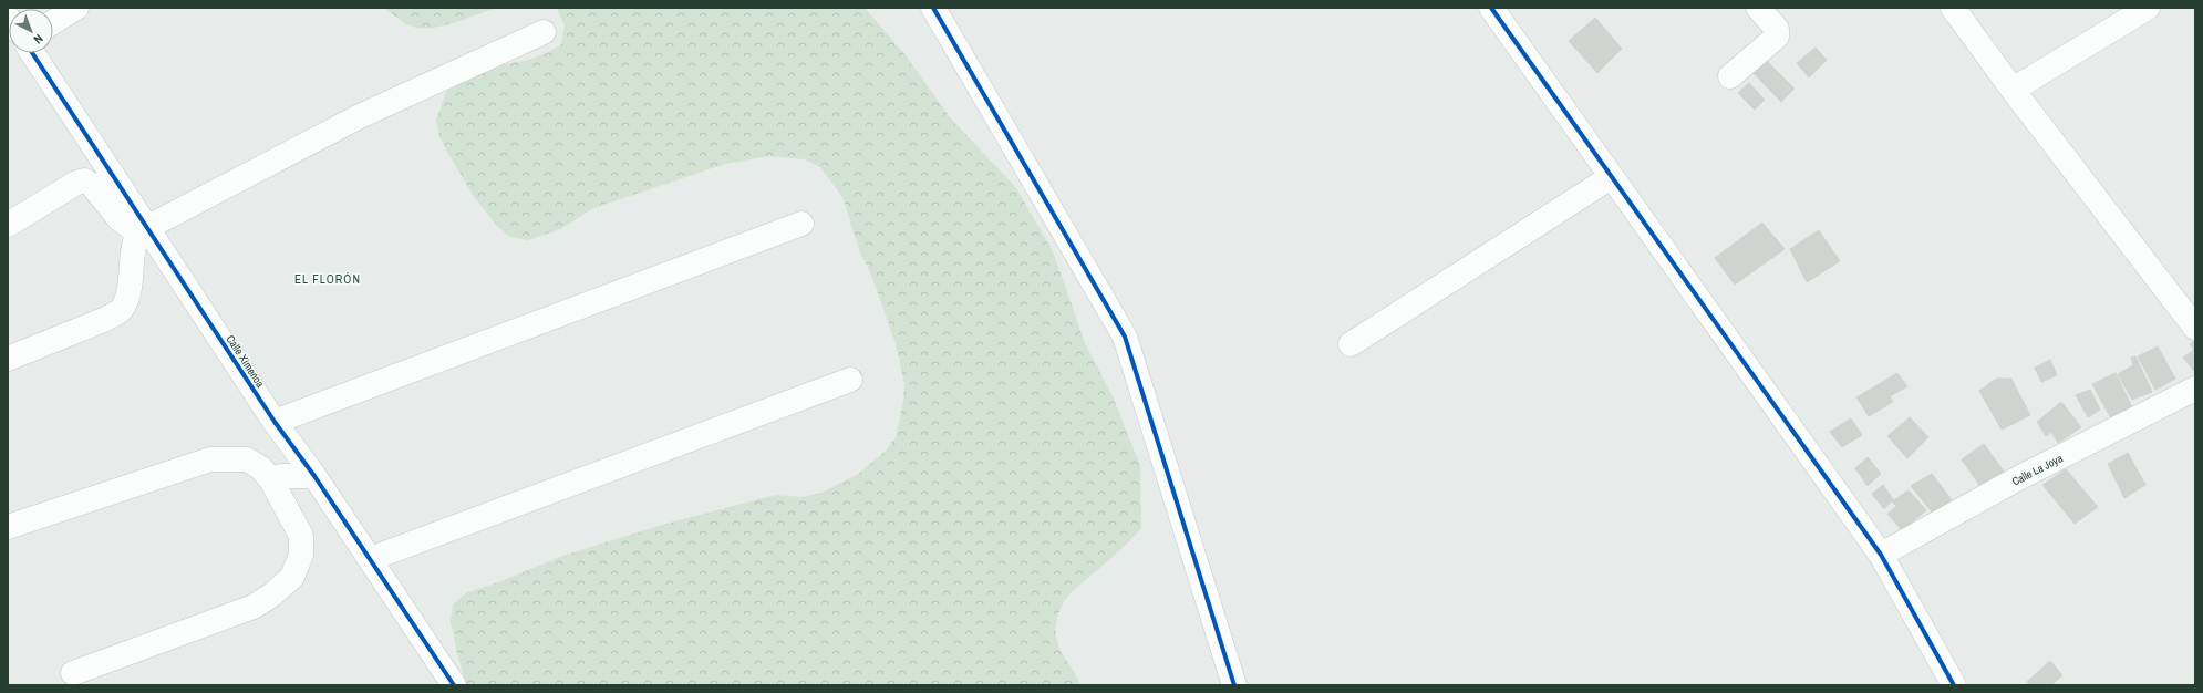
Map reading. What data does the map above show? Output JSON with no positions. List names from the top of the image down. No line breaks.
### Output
{"streets":{"street":["Calle Ximenoa","Calle La Joya"]},"districts":["EL FLORÓN"],"north":"bottom right"}
